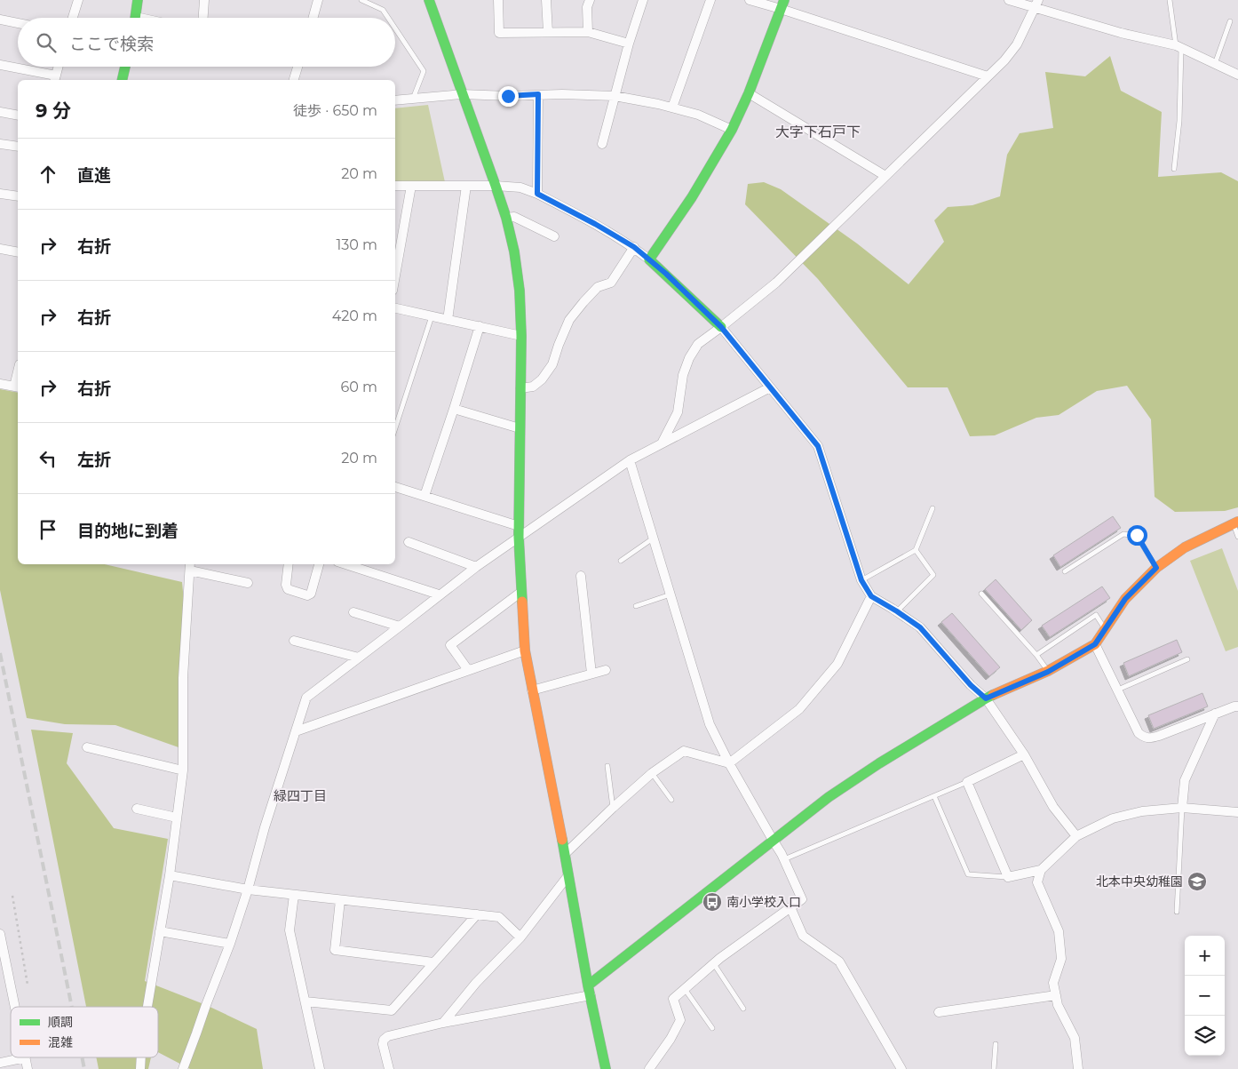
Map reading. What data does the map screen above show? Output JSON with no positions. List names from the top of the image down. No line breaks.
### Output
{"districts":["大字下石戸下","緑四丁目"],"places":{"school or university":["北本中央幼稚園"],"bus stop":["南小学校入口"]},"legend":["順調","混雑"],"page":{"search":"ここで検索","heading":["9 分","徒歩 · 650 m"],"list":[["直進","20 m"],["右折","130 m"],["右折","420 m"],["右折","60 m"],["左折","20 m"],"目的地に到着"],"map_buttons":["+","−"]}}
